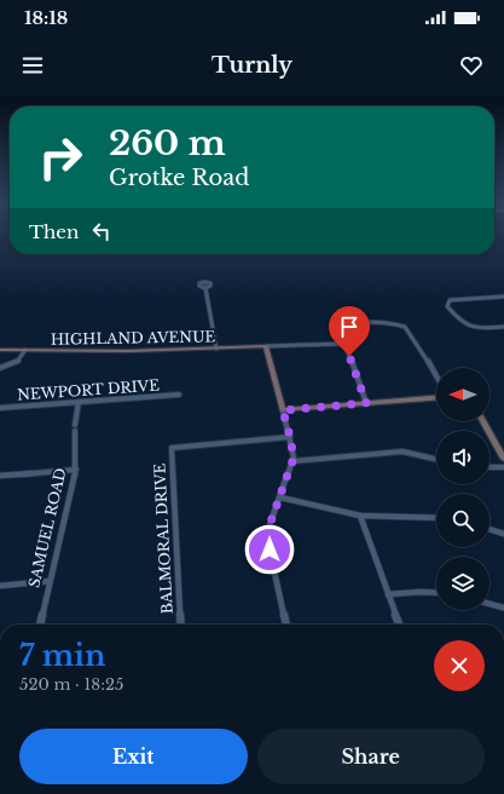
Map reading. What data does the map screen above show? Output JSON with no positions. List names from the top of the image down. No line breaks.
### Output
{"streets":{"street":["HIGHLAND AVENUE","NEWPORT DRIVE","SAMUEL ROAD","BALMORAL DRIVE"]},"crossings":[["NEWPORT DRIVE","SAMUEL ROAD"]],"north":"left","page":{"status":"18:18","header":"Turnly","turn":["260 m","Grotke Road"],"then":"Then","heading":["7 min","520 m · 18:25"],"buttons":["Exit","Share"]}}
